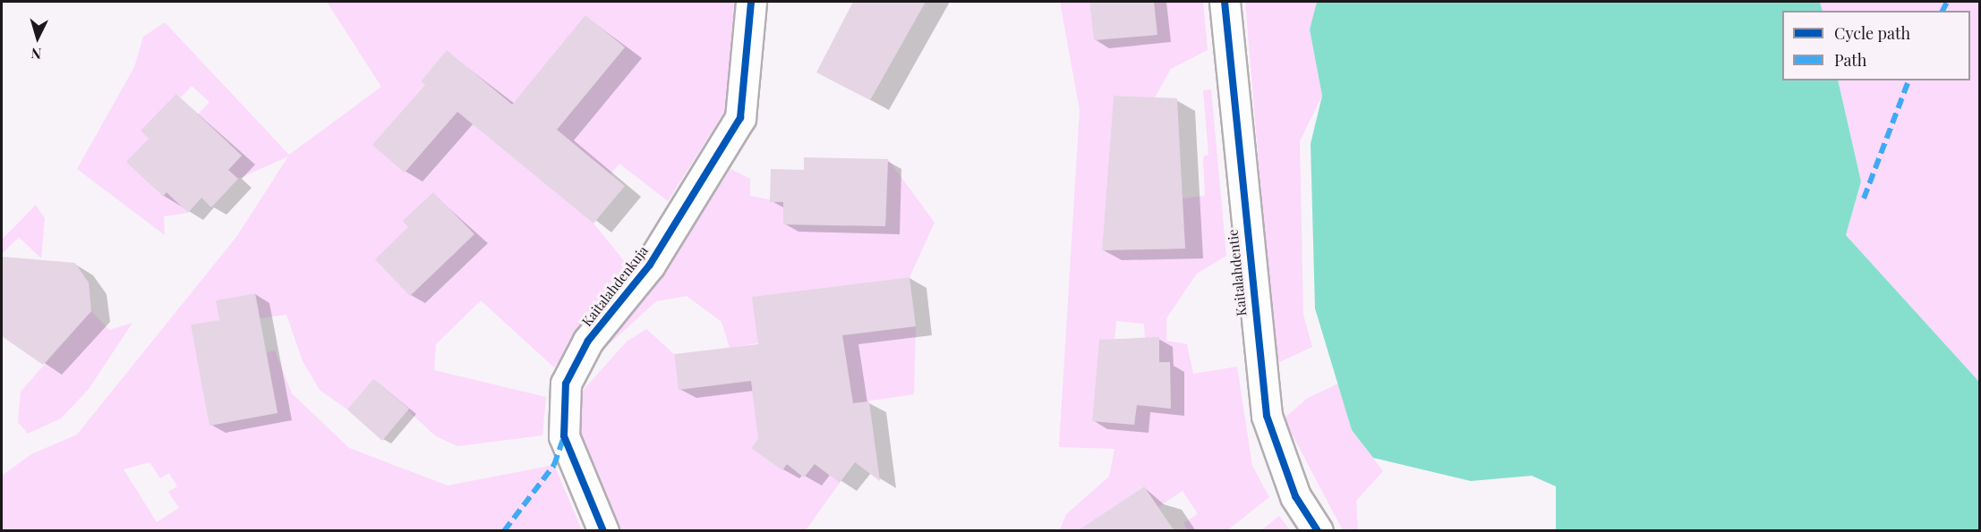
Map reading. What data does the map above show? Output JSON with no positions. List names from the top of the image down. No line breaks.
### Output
{"streets":{"street":["Kaitalahdentie","Kaitalahdenkuja"]},"legend":["Cycle path","Path"],"north":"bottom"}
